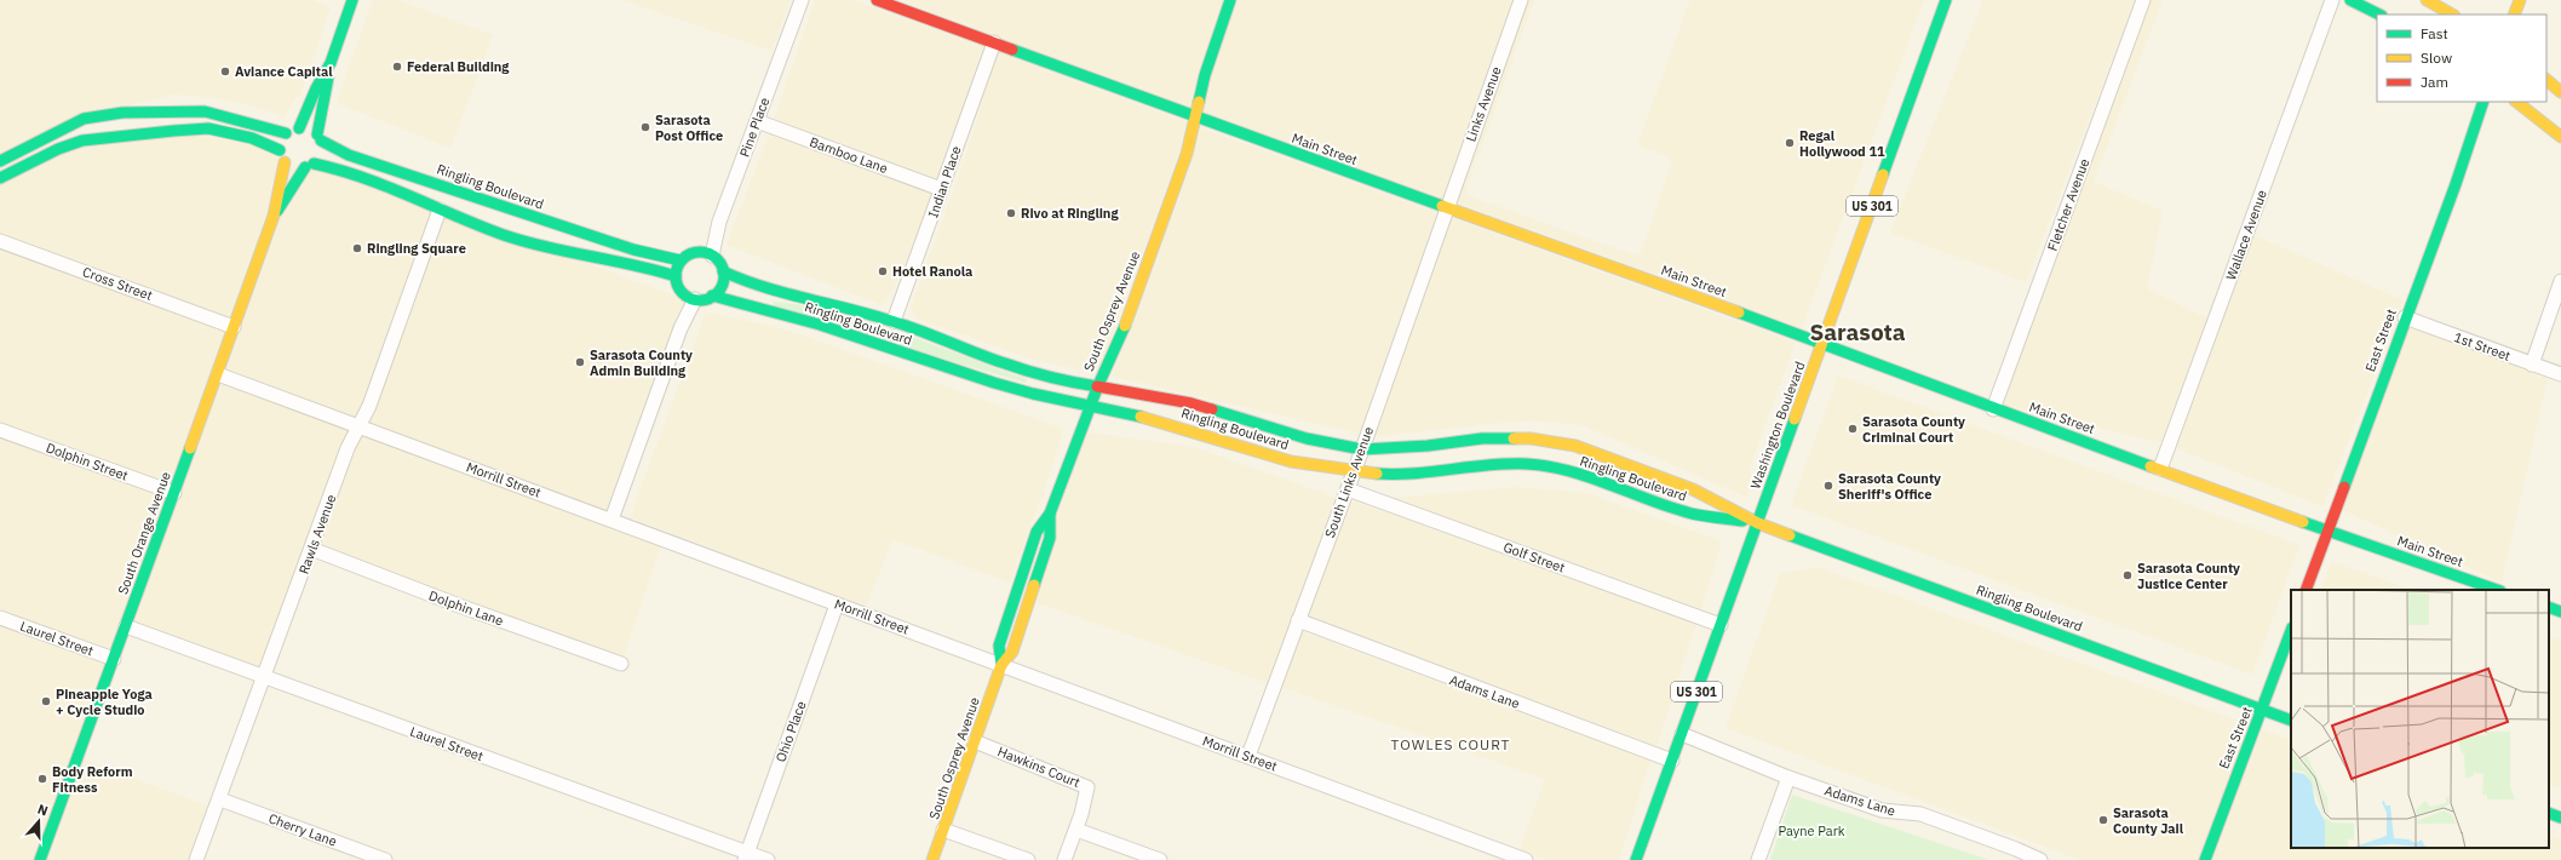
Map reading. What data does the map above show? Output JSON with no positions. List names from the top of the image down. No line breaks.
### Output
{"streets":{"street":["Links Avenue","Pine Place","Main Street","Bamboo Lane","Indian Place","Ringling Boulevard","Fletcher Avenue","US 301","Wallace Avenue","Cross Street","South Osprey Avenue","East Street","1st Street","Washington Boulevard","Dolphin Street","Morrill Street","South Links Avenue","South Orange Avenue","Rawls Avenue","Golf Street","Dolphin Lane","Laurel Street","Adams Lane","Ohio Place","Hawkins Court","Cherry Lane"]},"crossings":[["Links Avenue","Main Street"],["Links Avenue","South Links Avenue"],["Pine Place","Bamboo Lane"],["Pine Place","Ringling Boulevard"],["Main Street","Indian Place"],["Main Street","Fletcher Avenue"],["Main Street","Wallace Avenue"],["Main Street","South Osprey Avenue"],["Main Street","East Street"],["Main Street","Washington Boulevard"],["Main Street","South Links Avenue"],["Bamboo Lane","Indian Place"],["Indian Place","Ringling Boulevard"],["Ringling Boulevard","South Osprey Avenue"],["Ringling Boulevard","East Street"],["Ringling Boulevard","Washington Boulevard"],["Ringling Boulevard","South Links Avenue"],["Ringling Boulevard","South Orange Avenue"],["Cross Street","South Orange Avenue"],["South Osprey Avenue","Morrill Street"],["South Osprey Avenue","Hawkins Court"],["East Street","1st Street"],["Washington Boulevard","Golf Street"],["Washington Boulevard","Adams Lane"],["Dolphin Street","South Orange Avenue"],["Morrill Street","South Links Avenue"],["Morrill Street","South Orange Avenue"],["Morrill Street","Rawls Avenue"],["Morrill Street","Ohio Place"],["South Links Avenue","Golf Street"],["South Links Avenue","Adams Lane"],["South Orange Avenue","Laurel Street"],["Rawls Avenue","Dolphin Lane"],["Rawls Avenue","Laurel Street"],["Rawls Avenue","Cherry Lane"],["Laurel Street","Ohio Place"]],"districts":["Sarasota","TOWLES COURT"],"parks":["Payne Park"],"places":["Federal Building","Aviance Capital","Sarasota Post Office","Regal Hollywood 11","Rivo at Ringling","Ringling Square","Hotel Ranola","Sarasota County Admin Building","Sarasota County Criminal Court","Sarasota County Sheriff's Office","Sarasota County Justice Center","Pineapple Yoga + Cycle Studio","Body Reform Fitness","Sarasota County Jail"],"legend":["Fast","Slow","Jam"],"north":"top"}
